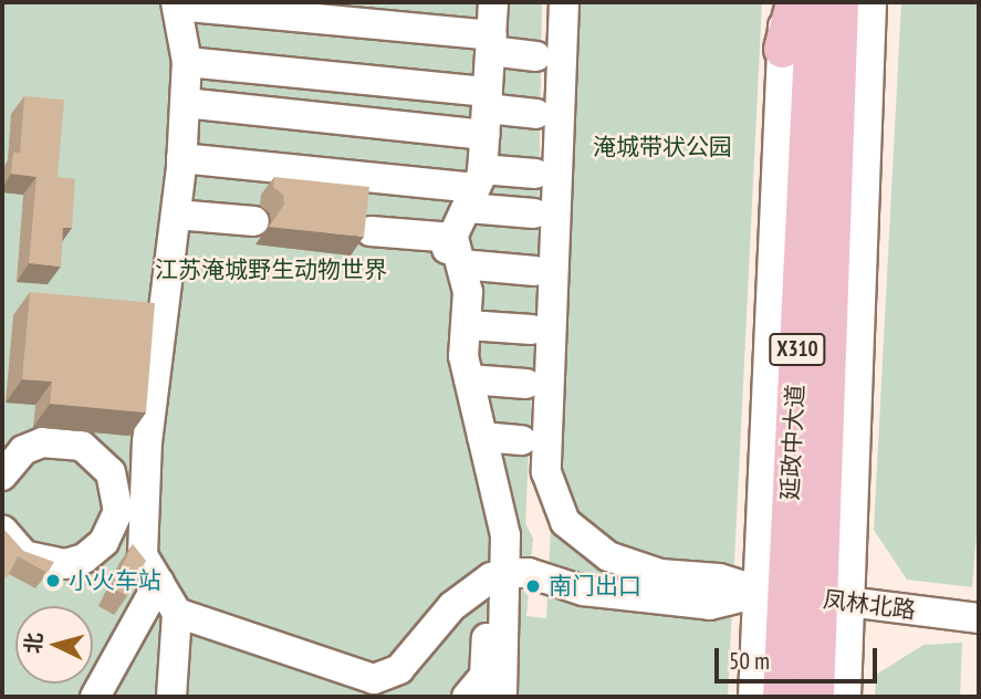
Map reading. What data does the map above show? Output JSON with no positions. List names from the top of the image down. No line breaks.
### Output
{"streets":{"main road":["X310","延政中大道"],"street":["凤林北路"]},"crossings":[["延政中大道","凤林北路"]],"parks":["淹城带状公园","江苏淹城野生动物世界"],"places":["小火车站","南门出口"],"scale_bar":"50 m","north":"left"}
